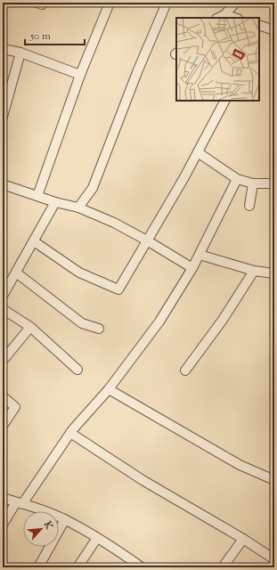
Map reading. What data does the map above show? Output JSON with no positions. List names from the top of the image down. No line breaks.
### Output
{"scale_bar":"50 m","north":"top right"}
